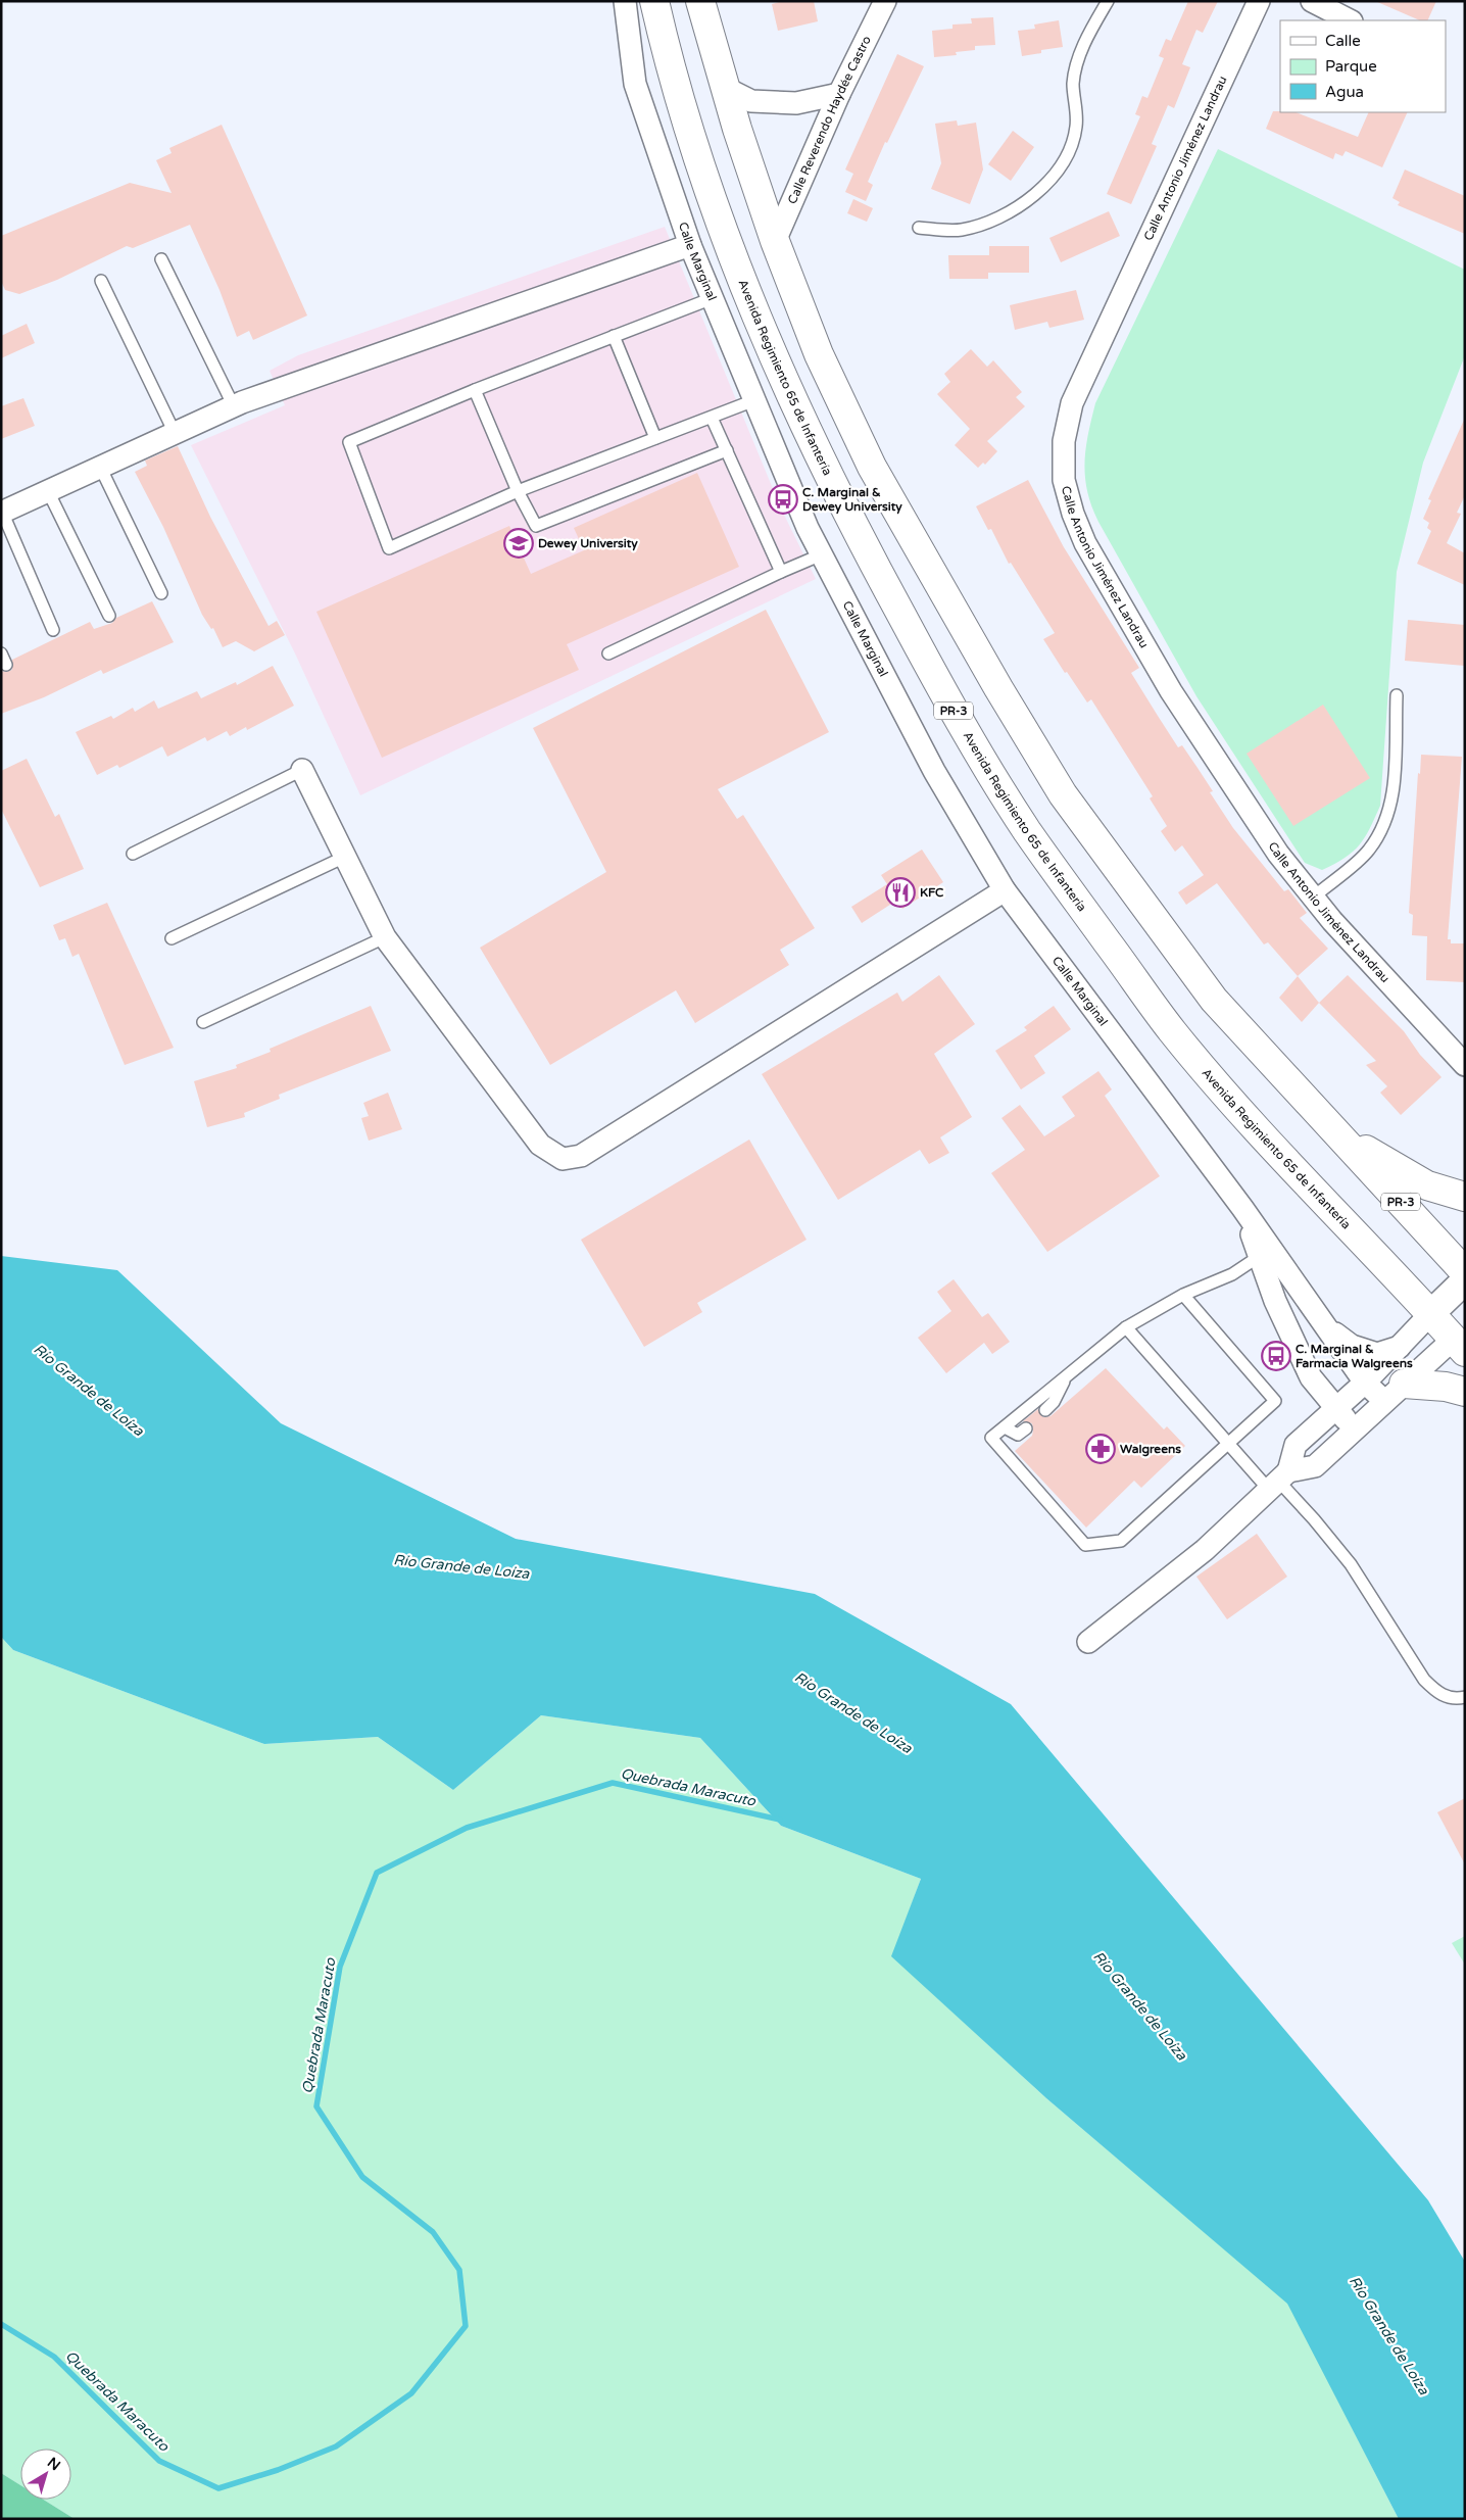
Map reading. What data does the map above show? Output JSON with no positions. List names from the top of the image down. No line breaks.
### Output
{"streets":{"main road":["Avenida Regimiento 65 de Infantería","PR-3"],"street":["Calle Reverendo Haydée Castro","Calle Antonio Jiménez Landrau","Calle Marginal"]},"crossings":[["Calle Reverendo Haydée Castro","PR-3"]],"water":["Río Grande de Loíza","Quebrada Maracuto"],"places":{"bus stop":["C. Marginal & Dewey University","C. Marginal & Farmacia Walgreens"],"school or university":["Dewey University"],"restaurant":["KFC"],"pharmacy":["Walgreens"]},"legend":["Calle","Parque","Agua"],"north":"top right"}
